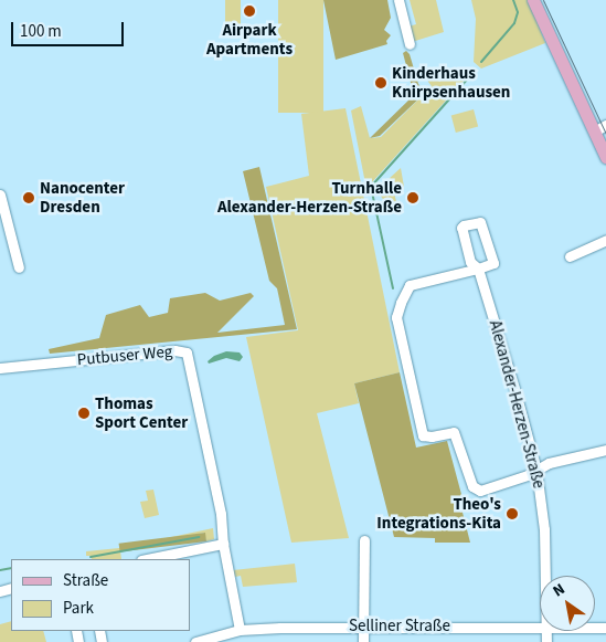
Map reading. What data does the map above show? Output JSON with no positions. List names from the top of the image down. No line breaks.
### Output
{"streets":{"street":["Putbuser Weg","Alexander-Herzen-Straße","Selliner Straße"]},"places":["Airpark Apartments","Kinderhaus Knirpsenhausen","Nanocenter Dresden","Turnhalle Alexander-Herzen-Straße","Thomas Sport Center","Theo's Integrations-Kita"],"legend":["Straße","Park"],"scale_bar":"100 m","north":"top left"}
